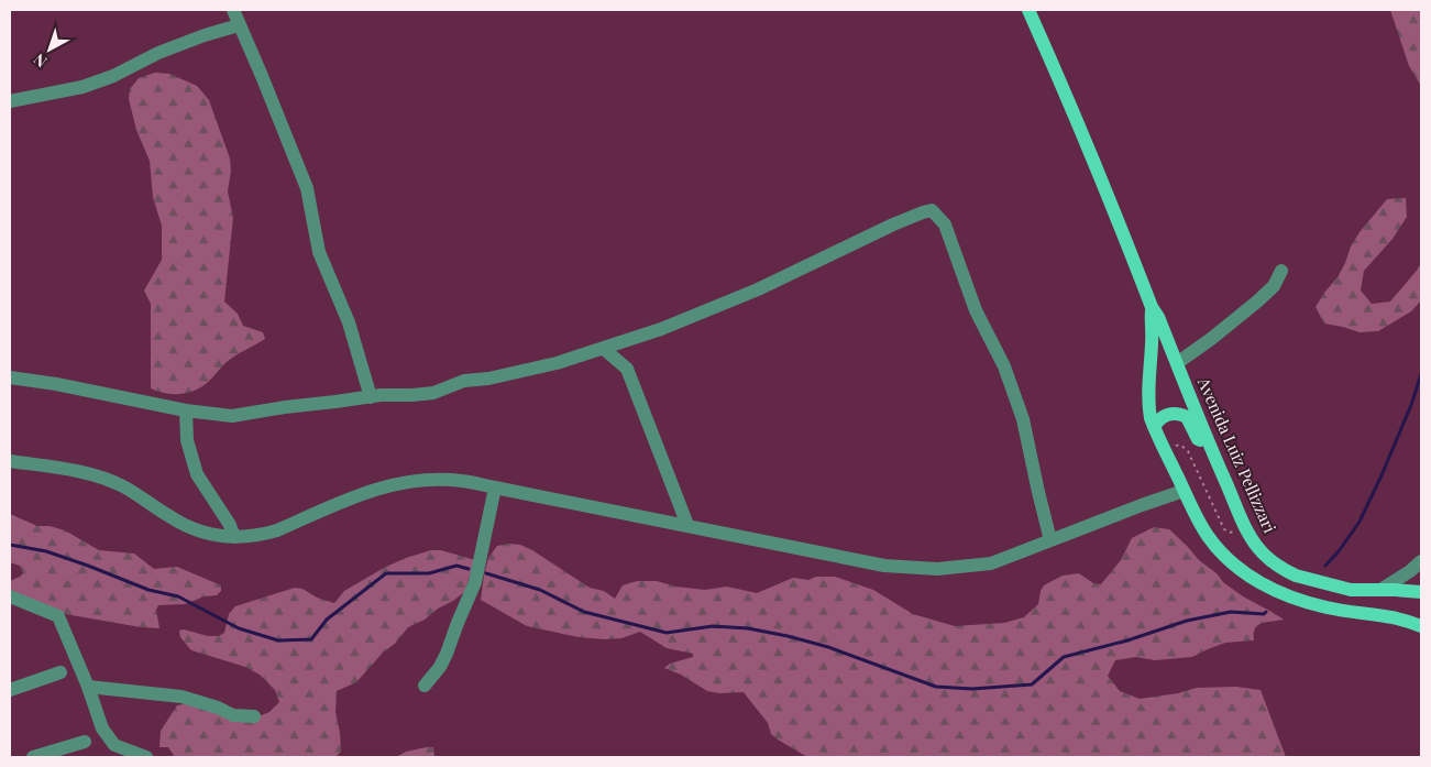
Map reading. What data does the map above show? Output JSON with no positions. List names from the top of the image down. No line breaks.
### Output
{"streets":{"main road":["Avenida Luiz Pellizzari"]},"north":"bottom left"}
